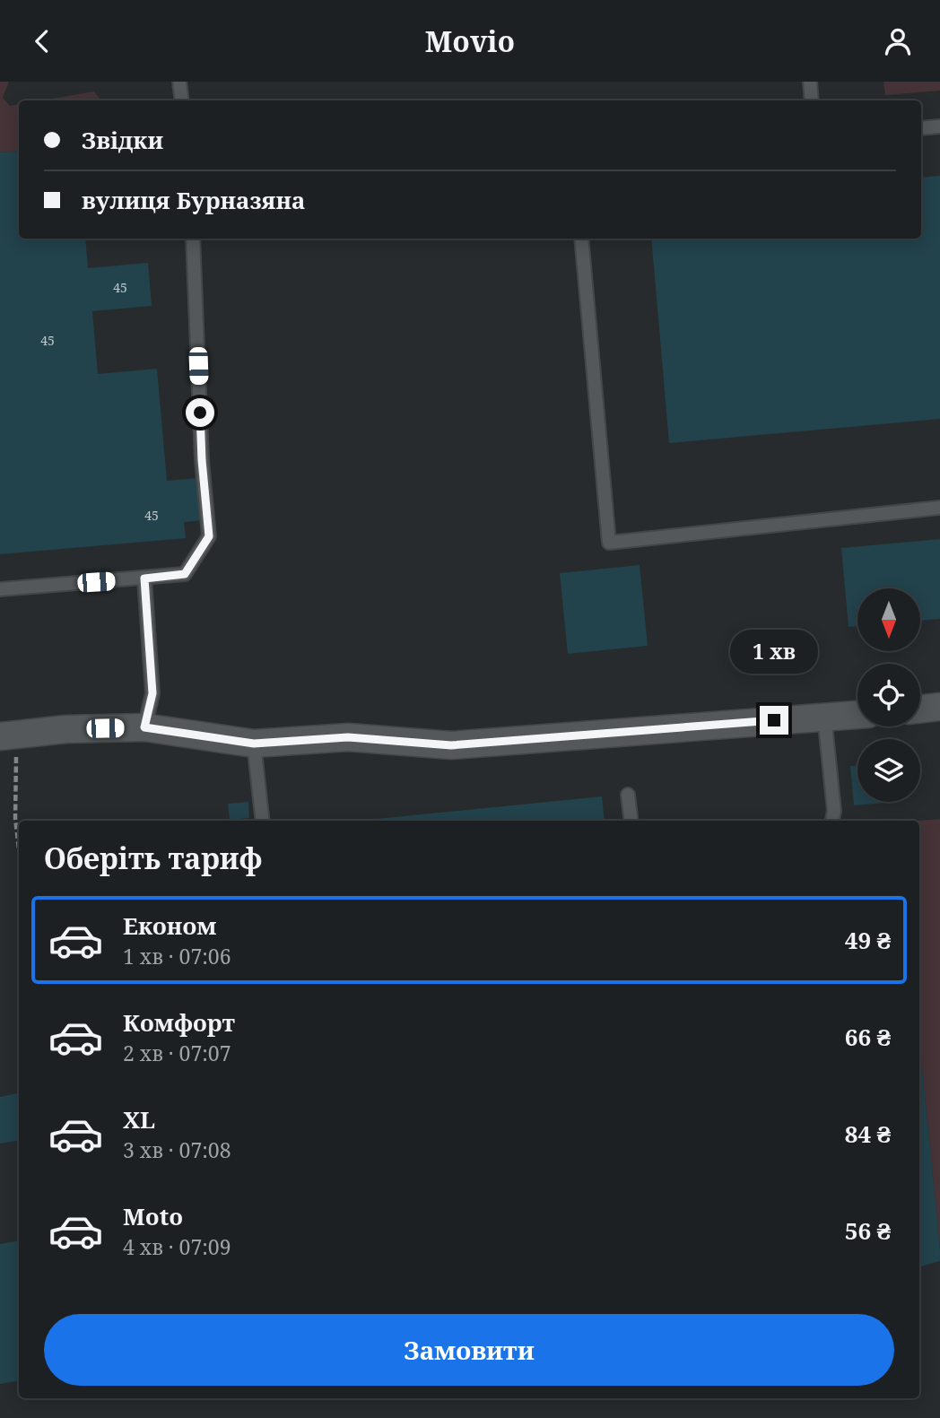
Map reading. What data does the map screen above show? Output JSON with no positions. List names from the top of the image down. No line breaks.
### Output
{"house_numbers":["45","45","45"],"north":"bottom","page":{"header":"Movio","banner":["Звідки","вулиця Бурназяна"],"bubble":"1 хв","heading":"Оберіть тариф","list":[{"name":"Економ","note":"1 хв · 07:06","value":"49 ₴"},{"name":"Комфорт","note":"2 хв · 07:07","value":"66 ₴"},{"name":"XL","note":"3 хв · 07:08","value":"84 ₴"},{"name":"Moto","note":"4 хв · 07:09","value":"56 ₴"}],"buttons":"Замовити"}}
